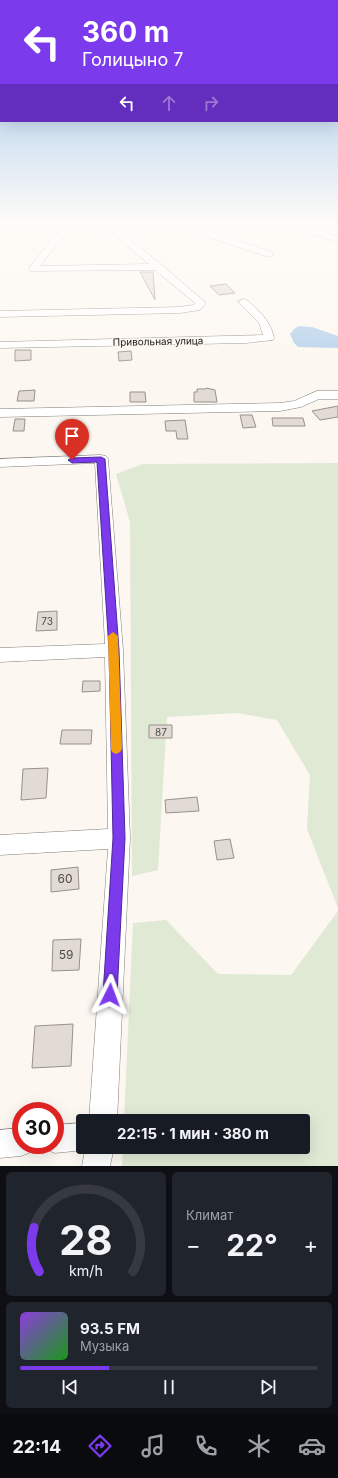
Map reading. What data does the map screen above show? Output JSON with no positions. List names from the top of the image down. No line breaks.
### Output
{"streets":{"street":["Привольная улица"]},"house_numbers":["73","87","60","59"],"page":{"turn":["360 m","Голицыно 7"],"limit":"30","trip":"22:15 · 1 мин · 380 m","tile":"Климат","heat":["−","22°","+"],"song":["93.5 FM","Музыка"],"tabs":"22:14","gauge":["28","km/h"]}}
